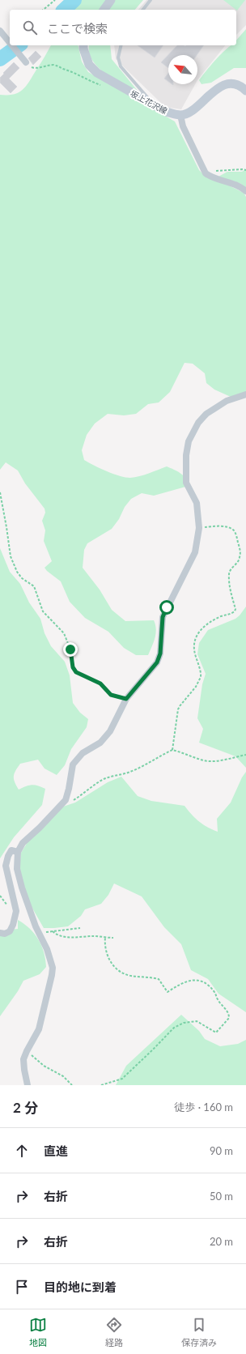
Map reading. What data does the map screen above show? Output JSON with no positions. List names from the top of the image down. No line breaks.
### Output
{"streets":{"main road":["坂上花沢線"]},"north":"top left","page":{"search":"ここで検索","heading":["2 分","徒歩 · 160 m"],"list":[["直進","90 m"],["右折","50 m"],["右折","20 m"],"目的地に到着"],"nav":["地図","経路","保存済み"]}}
